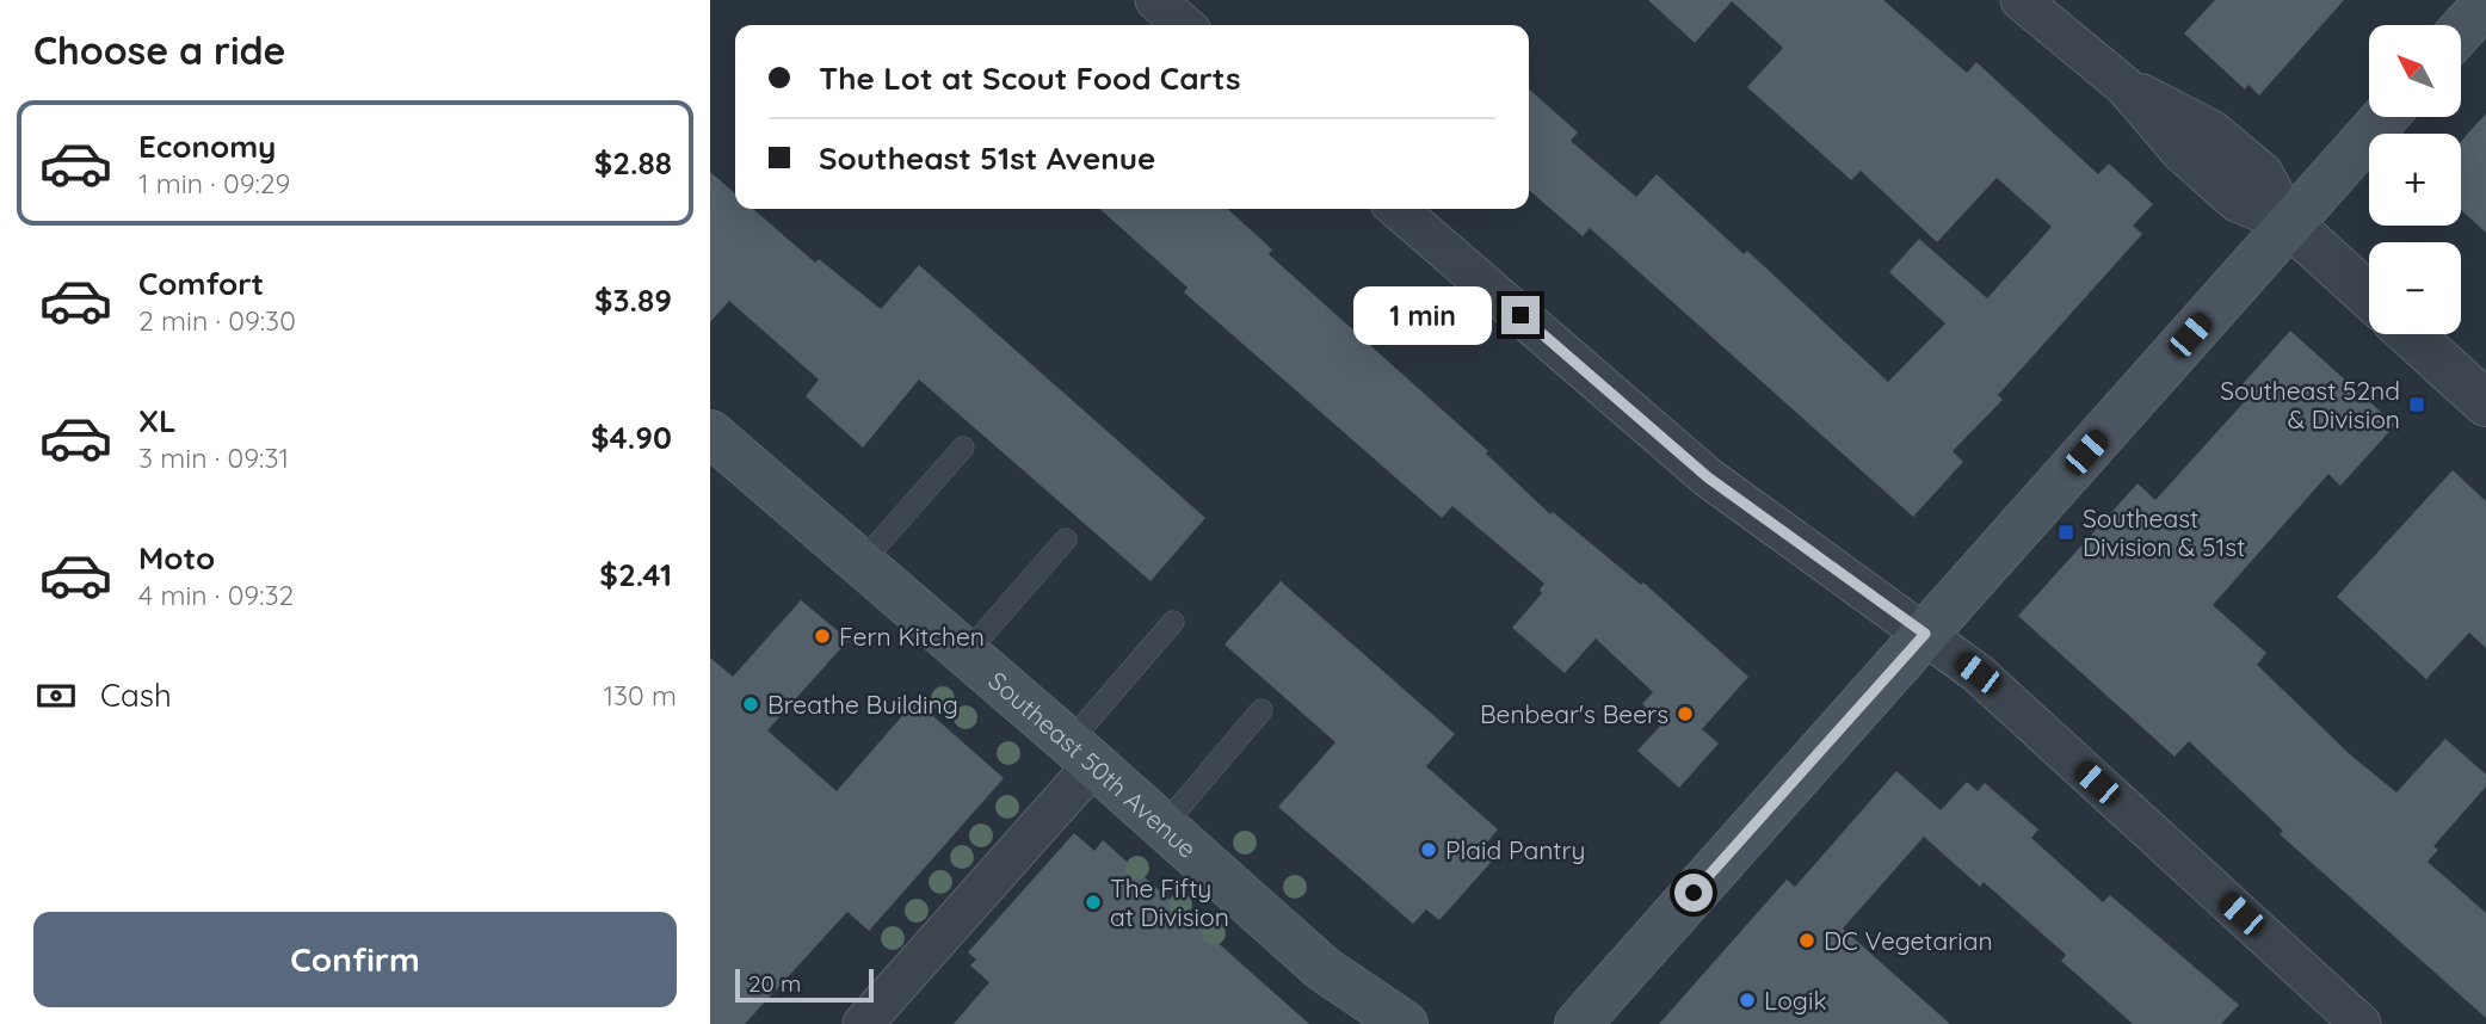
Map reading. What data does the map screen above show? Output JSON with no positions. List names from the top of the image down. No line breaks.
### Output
{"streets":{"main road":["Southeast 50th Avenue"]},"places":{"transit":["Southeast 52nd & Division","Southeast Division & 51st"],"other":["Fern Kitchen","Breathe Building","Benbear's Beers","Plaid Pantry","The Fifty at Division","DC Vegetarian","Logik"]},"scale_bar":"20 m","north":"top left","page":{"heading":"Choose a ride","map_buttons":["+","−"],"banner":["The Lot at Scout Food Carts","Southeast 51st Avenue"],"list":[{"name":"Economy","note":"1 min · 09:29","value":"$2.88"},{"name":"Comfort","note":"2 min · 09:30","value":"$3.89"},{"name":"XL","note":"3 min · 09:31","value":"$4.90"},{"name":"Moto","note":"4 min · 09:32","value":"$2.41"}],"bubble":"1 min","pay":["Cash","130 m"],"buttons":"Confirm","scale":"20 m"}}
